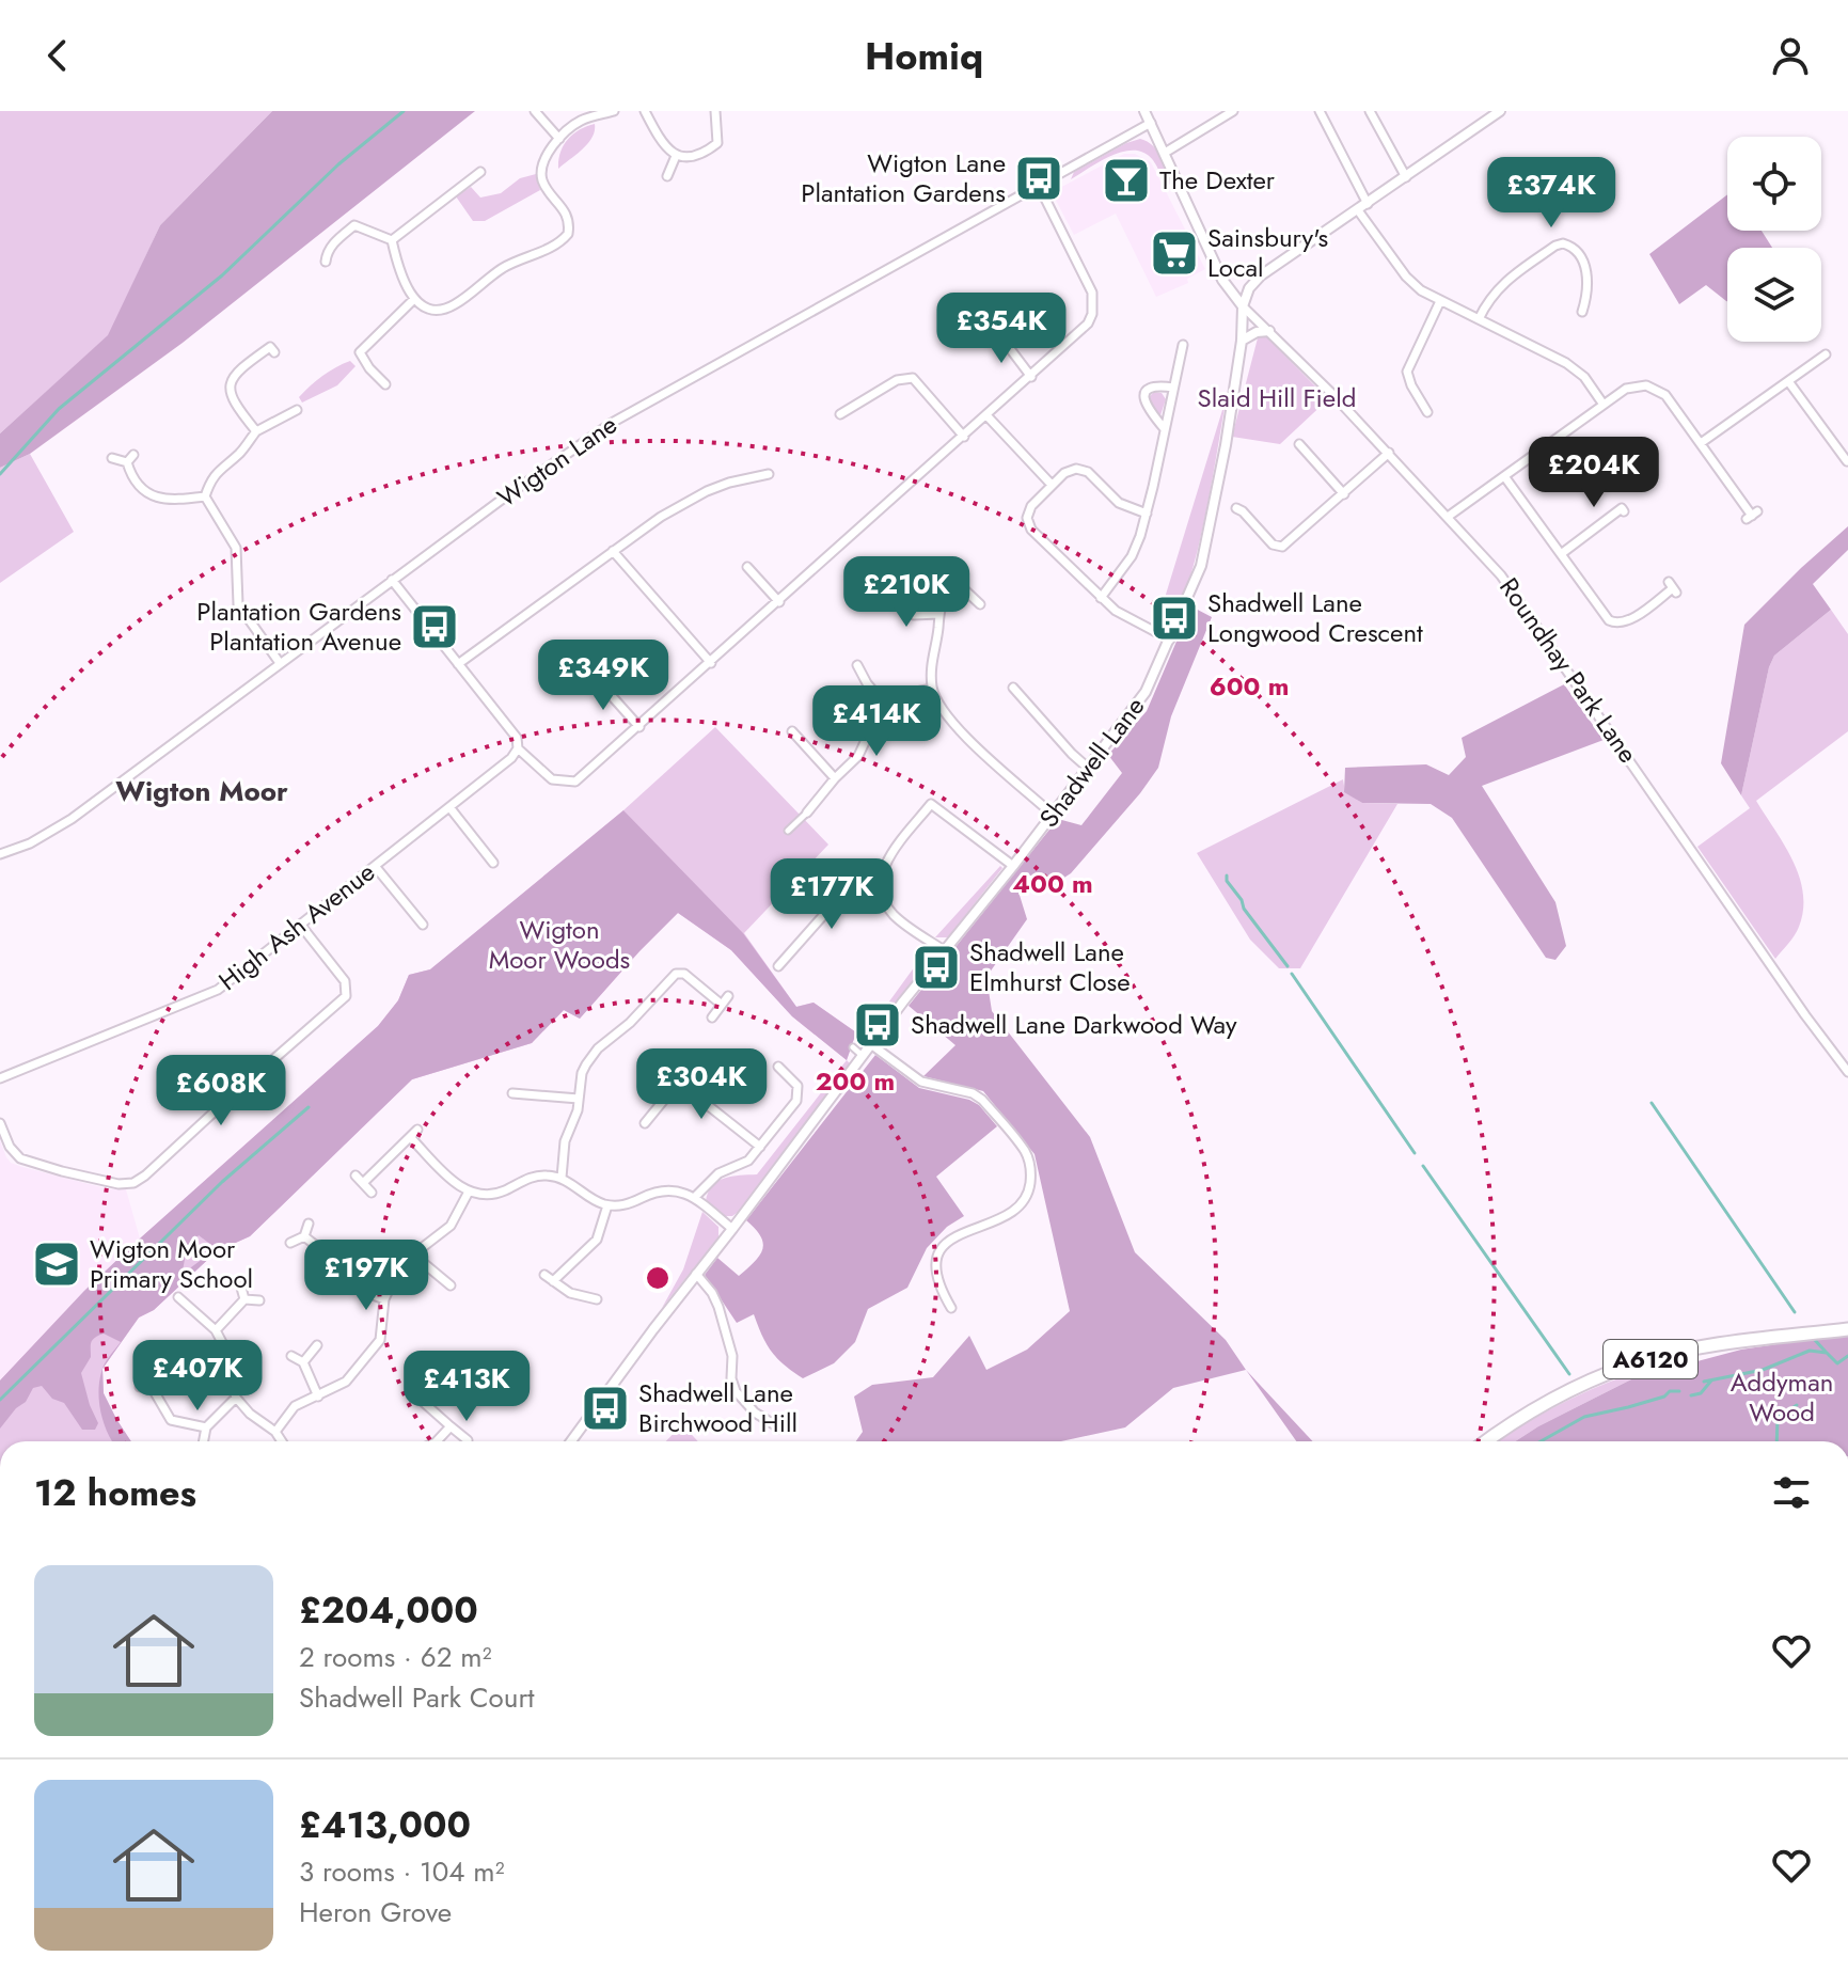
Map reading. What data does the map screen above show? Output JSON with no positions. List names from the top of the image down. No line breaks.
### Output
{"streets":{"highway":["A6120"],"street":["Wigton Lane","Roundhay Park Lane","Shadwell Lane","High Ash Avenue"]},"crossings":[["Roundhay Park Lane","Shadwell Lane"]],"districts":["Wigton Moor"],"parks":["Slaid Hill Field","Wigton Moor Woods","Addyman Wood"],"places":{"bus stop":["Wigton Lane Plantation Gardens","Shadwell Lane Longwood Crescent","Plantation Gardens Plantation Avenue","Shadwell Lane Elmhurst Close","Shadwell Lane Darkwood Way","Shadwell Lane Birchwood Hill"],"bar":["The Dexter"],"supermarket":["Sainsbury's Local"],"school or university":["Wigton Moor Primary School"]},"page":{"header":"Homiq","price":["£374K","£354K","£204K","£210K","£349K","£414K","£177K","£304K","£608K","£197K","£407K","£413K"],"heading":"12 homes","list":[{"name":"£204,000","note":"2 rooms · 62 m² · Shadwell Park Court"},{"name":"£413,000","note":"3 rooms · 104 m² · Heron Grove"}]},"rings":["600 m","400 m","200 m"]}
